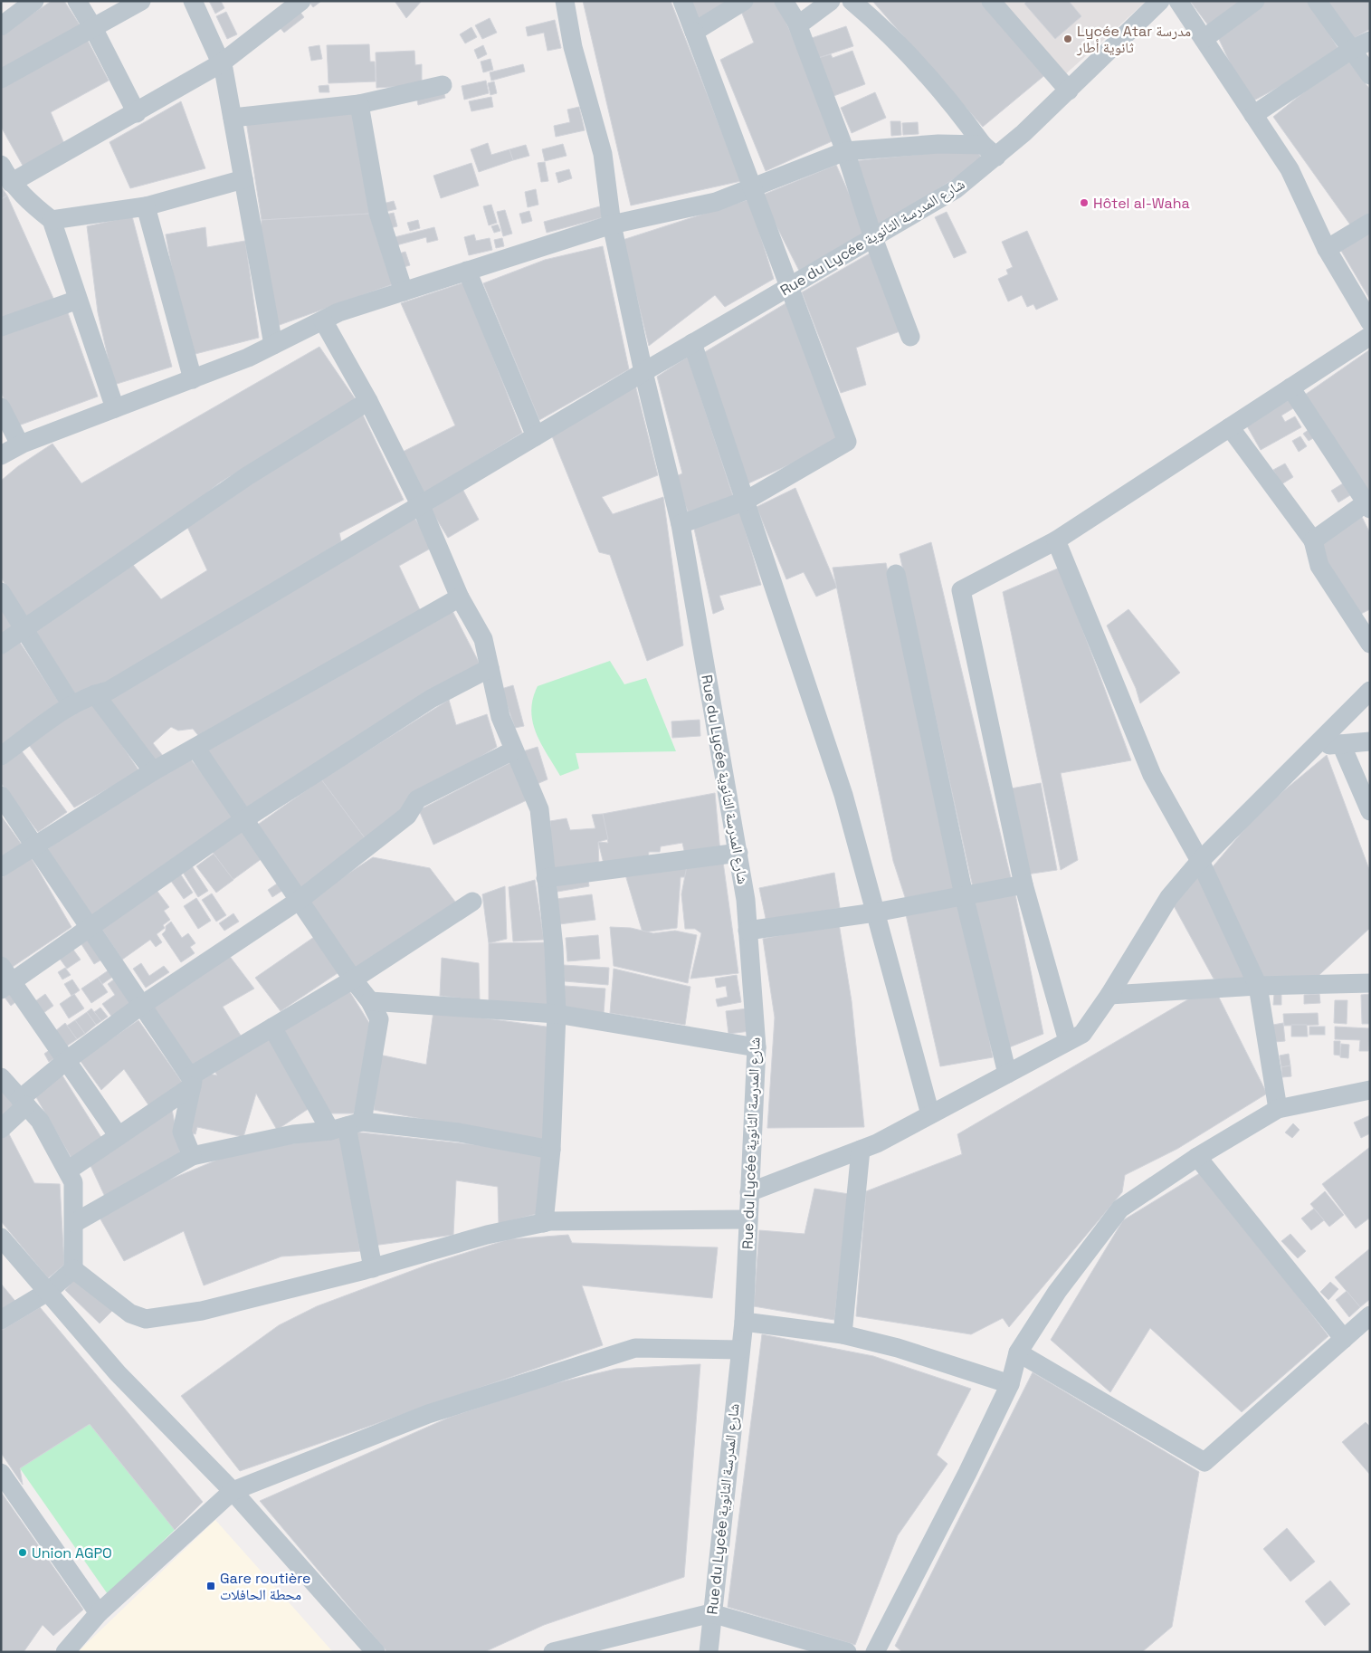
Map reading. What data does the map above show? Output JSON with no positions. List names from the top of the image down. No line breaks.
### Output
{"streets":{"street":["Rue du Lycée شارع المدرسة الثانوية"]},"places":{"other":["Lycée Atar مدرسة ثانوية أطار","Hôtel al-Waha","Union AGPO"],"transit":["Gare routière محطة الحافلات"]}}
